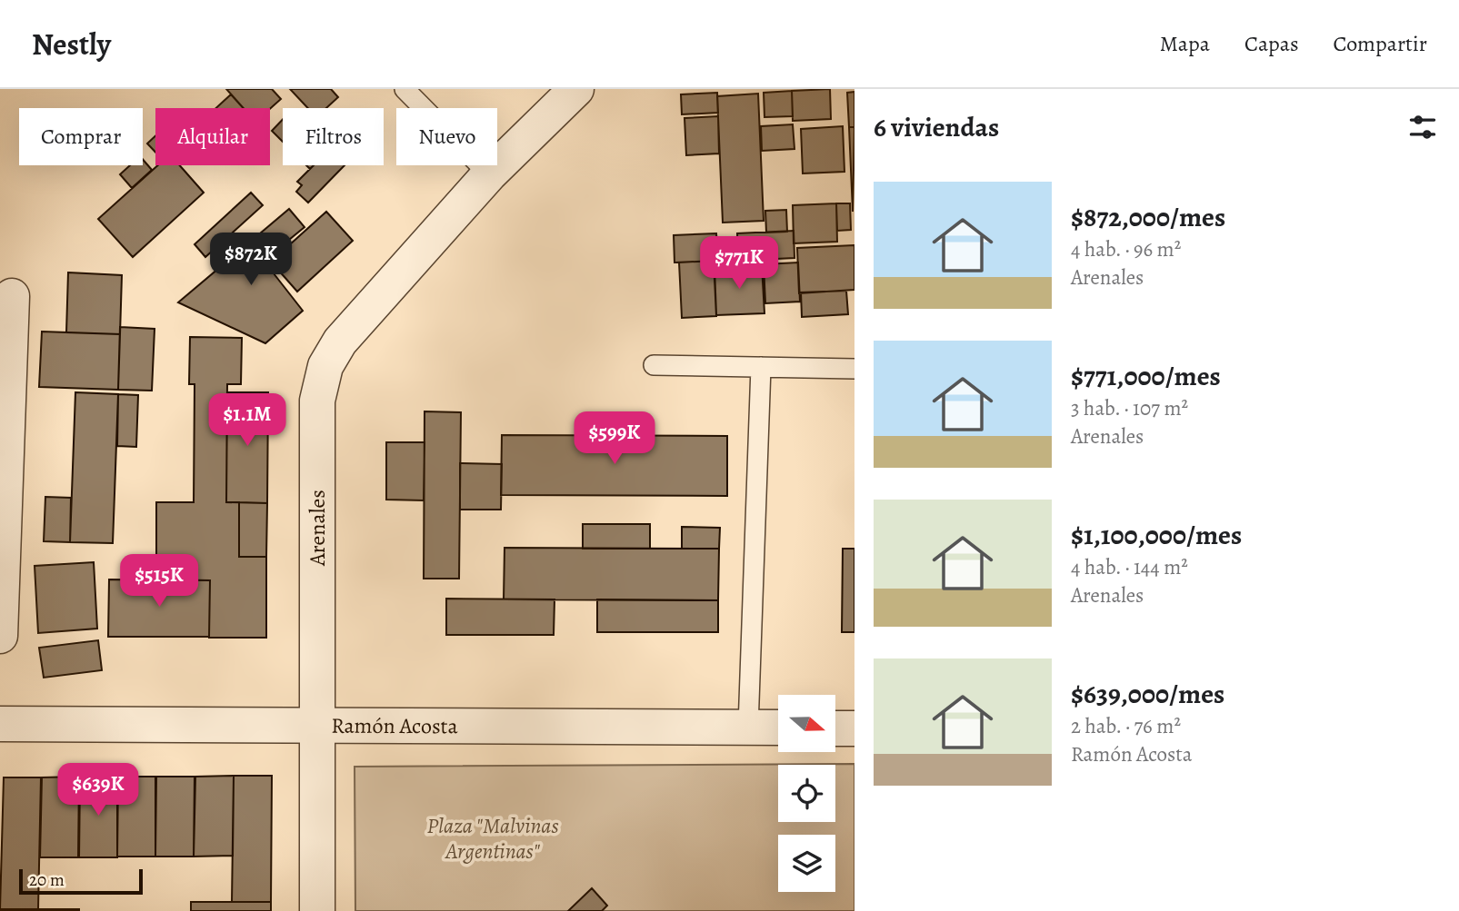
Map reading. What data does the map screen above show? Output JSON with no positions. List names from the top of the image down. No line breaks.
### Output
{"streets":{"street":["Arenales","Ramón Acosta"]},"crossings":[["Arenales","Ramón Acosta"]],"parks":["Plaza \"Malvinas Argentinas\""],"scale_bar":"20 m","north":"right","page":{"header":"Nestly","nav":["Mapa","Capas","Compartir"],"heading":"6 viviendas","chip":["Comprar","Alquilar","Filtros","Nuevo"],"list":[{"name":"$872,000/mes","note":"4 hab. · 96 m² · Arenales"},{"name":"$771,000/mes","note":"3 hab. · 107 m² · Arenales"},{"name":"$1,100,000/mes","note":"4 hab. · 144 m² · Arenales"},{"name":"$639,000/mes","note":"2 hab. · 76 m² · Ramón Acosta"}],"price":["$872K","$771K","$1.1M","$599K","$515K","$639K"],"scale":"20 m"}}
